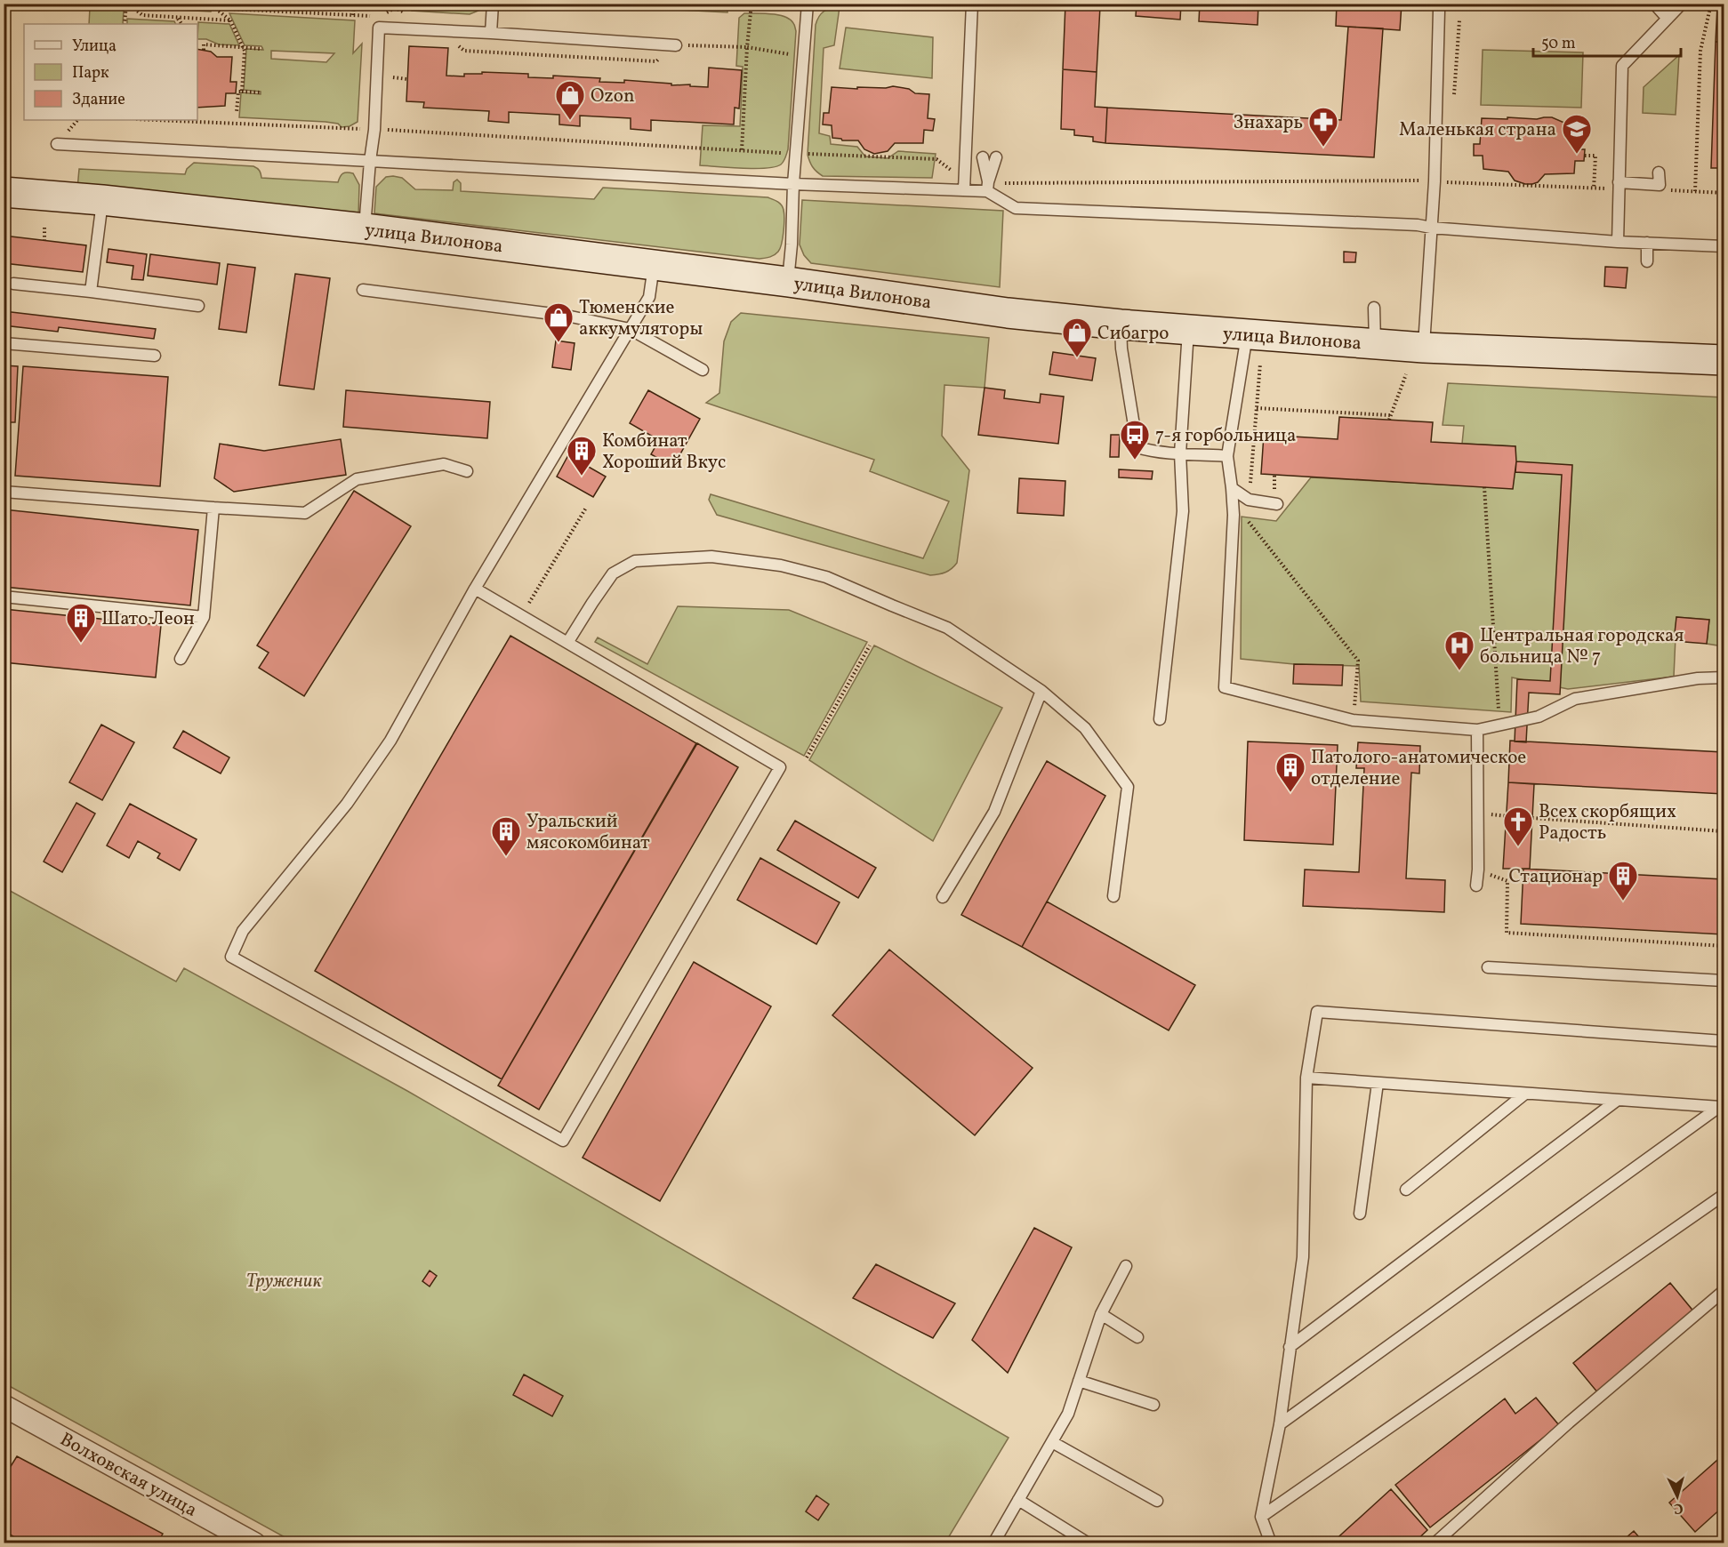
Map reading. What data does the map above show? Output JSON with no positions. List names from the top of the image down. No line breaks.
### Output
{"streets":{"street":["улица Вилонова","Волховская улица"]},"parks":["Труженик"],"places":{"shop":["Ozon","Тюменские аккумуляторы","Сибагро"],"pharmacy":["Знахарь"],"school or university":["Маленькая страна"],"bus stop":["7-я горбольница"],"building":["Комбинат Хороший Вкус","Шато Леон","Патолого-анатомическое отделение","Уральский мясокомбинат","Стационар"],"hospital":["Центральная городская больница № 7"],"church":["Всех скорбящих Радость"]},"legend":["Улица","Парк","Здание"],"scale_bar":"50 m","north":"bottom"}
